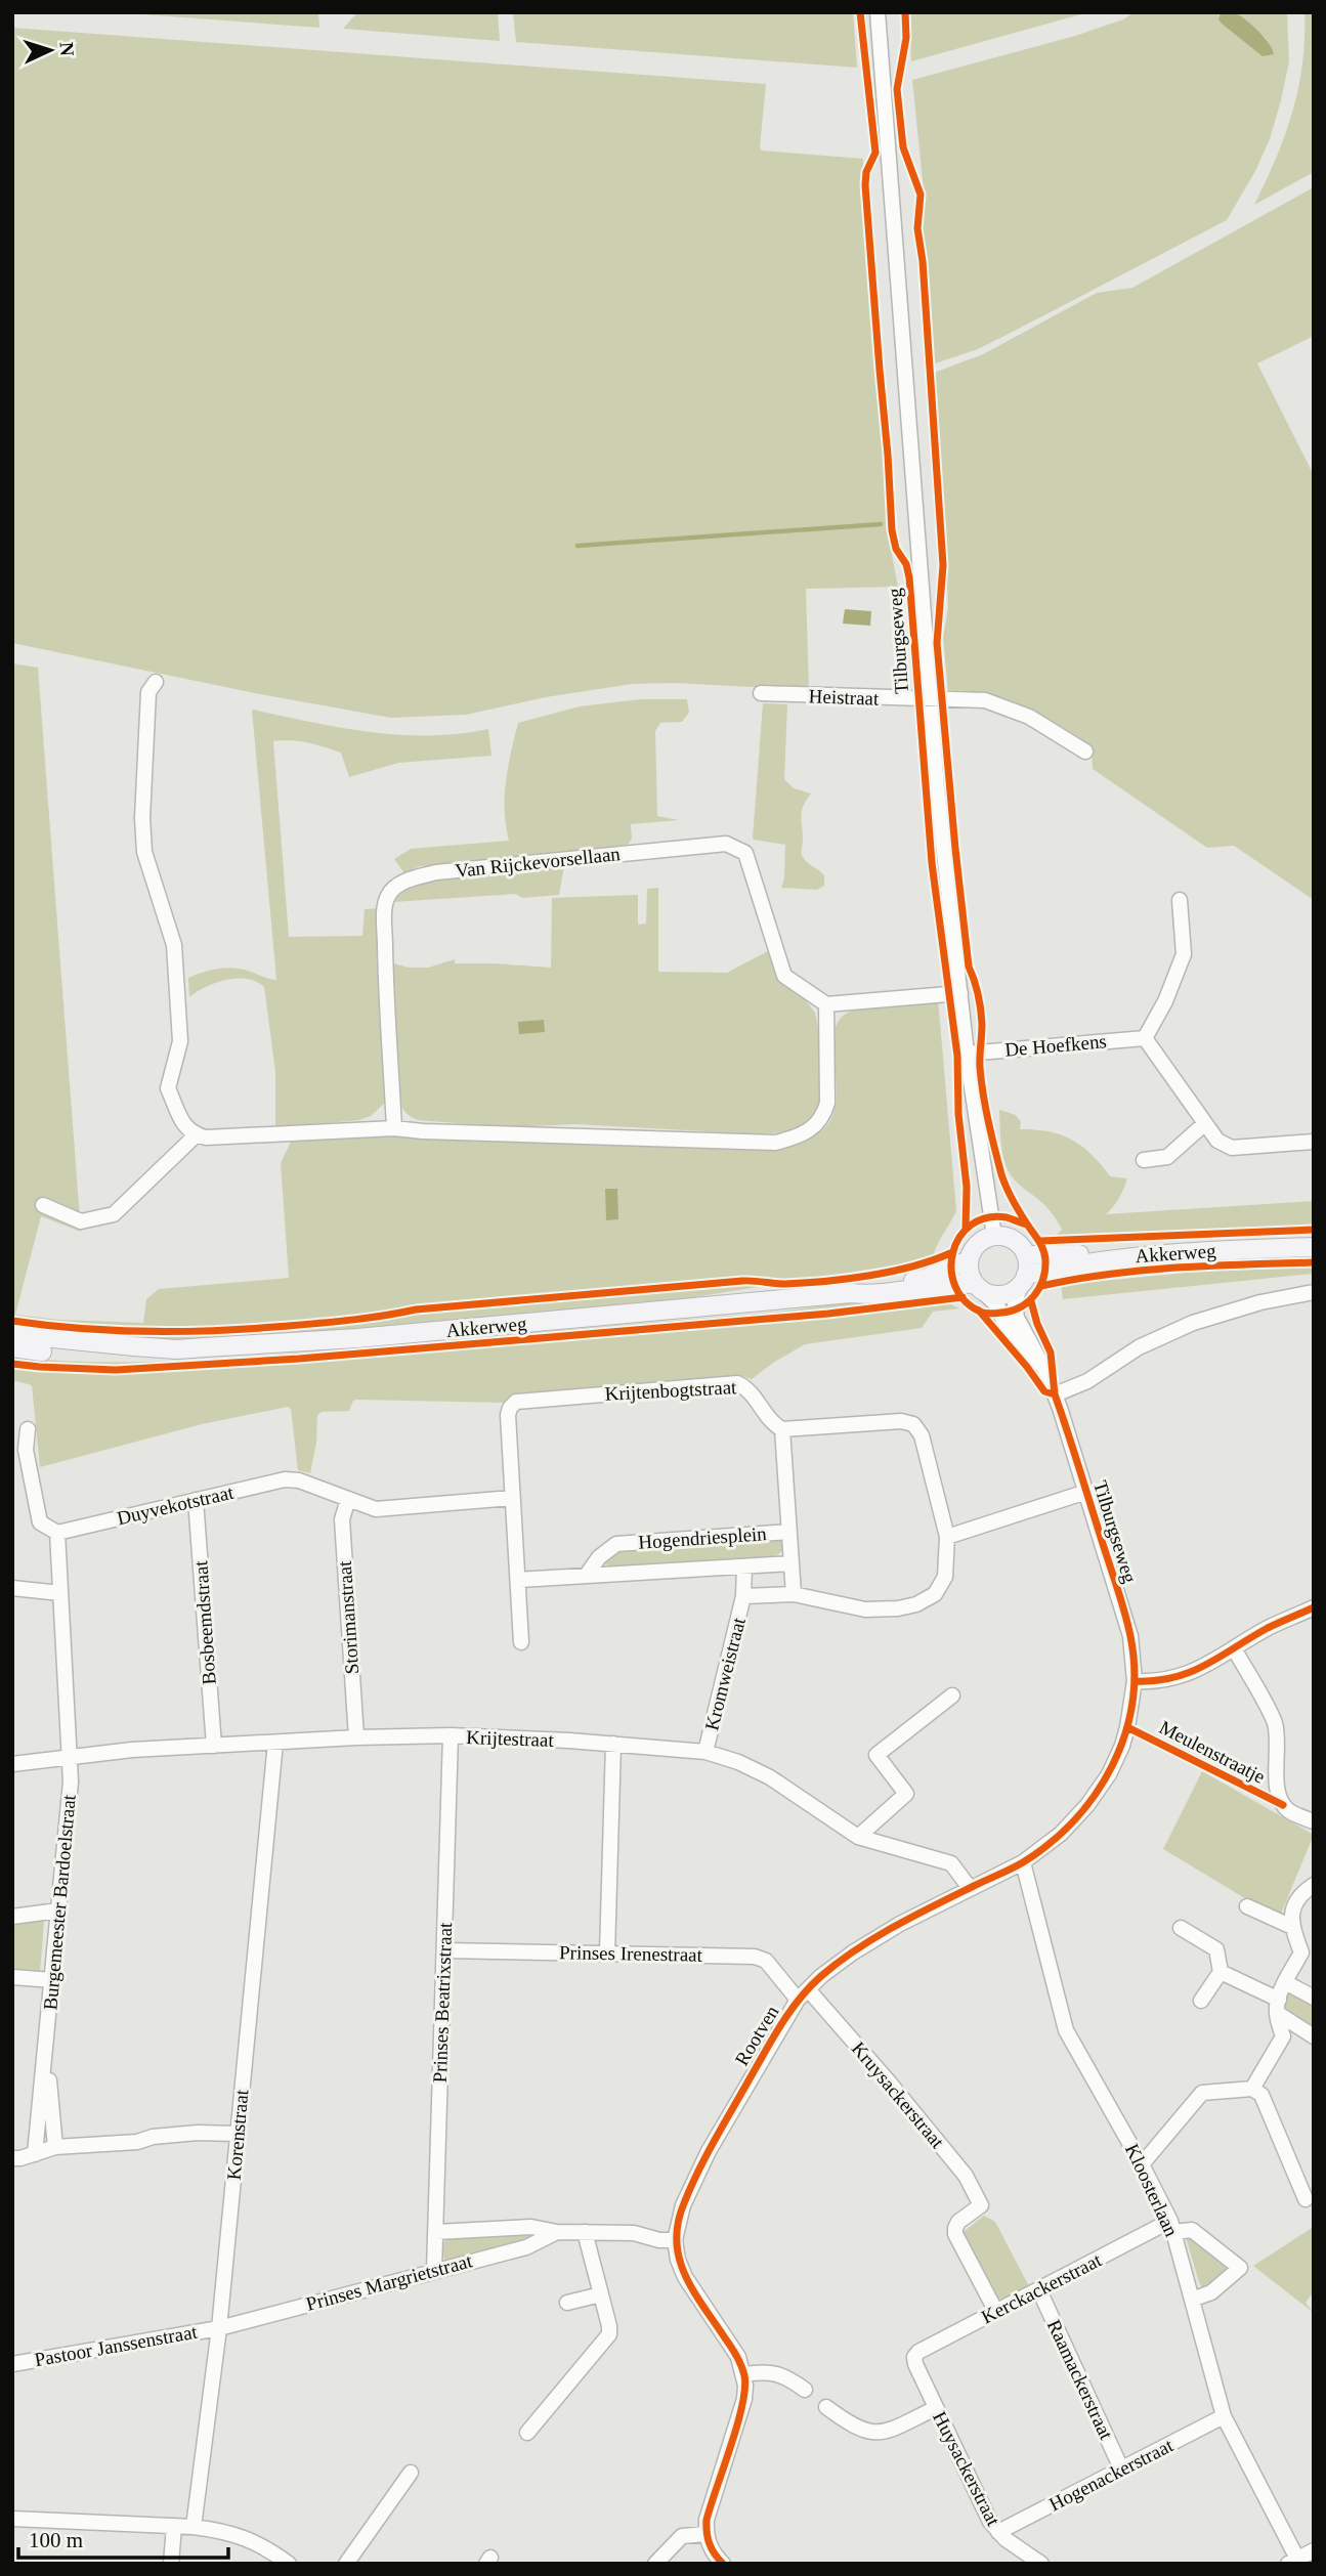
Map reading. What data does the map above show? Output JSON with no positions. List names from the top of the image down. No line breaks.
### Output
{"streets":{"main road":["Akkerweg"],"street":["Tilburgseweg","Heistraat","Van Rijckevorsellaan","De Hoefkens","Krijtenbogtstraat","Duyvekotstraat","Hogendriesplein","Storimanstraat","Bosbeemdstraat","Kromweistraat","Krijtestraat","Burgemeester Bardoelstraat","Prinses Irenestraat","Prinses Beatrixstraat","Rootven","Kruysackerstraat","Korenstraat","Kloosterlaan","Prinses Margrietstraat","Kerckackerstraat","Pastoor Janssenstraat","Raamackerstraat","Huysackerstraat","Hogenackerstraat"],"cycle path":["Meulenstraatje"]},"crossings":[["Tilburgseweg","Heistraat"],["Tilburgseweg","De Hoefkens"],["Tilburgseweg","Akkerweg"],["Tilburgseweg","Rootven"],["Krijtenbogtstraat","Duyvekotstraat"],["Krijtenbogtstraat","Hogendriesplein"],["Krijtenbogtstraat","Kromweistraat"],["Duyvekotstraat","Storimanstraat"],["Duyvekotstraat","Bosbeemdstraat"],["Hogendriesplein","Kromweistraat"],["Storimanstraat","Krijtestraat"],["Bosbeemdstraat","Krijtestraat"],["Kromweistraat","Krijtestraat"],["Krijtestraat","Burgemeester Bardoelstraat"],["Krijtestraat","Prinses Beatrixstraat"],["Krijtestraat","Rootven"],["Krijtestraat","Korenstraat"],["Prinses Irenestraat","Prinses Beatrixstraat"],["Prinses Irenestraat","Rootven"],["Prinses Irenestraat","Kruysackerstraat"],["Prinses Beatrixstraat","Prinses Margrietstraat"],["Rootven","Kruysackerstraat"],["Rootven","Kloosterlaan"],["Rootven","Prinses Margrietstraat"],["Kruysackerstraat","Kerckackerstraat"],["Korenstraat","Prinses Margrietstraat"],["Korenstraat","Pastoor Janssenstraat"],["Kloosterlaan","Kerckackerstraat"],["Kloosterlaan","Hogenackerstraat"],["Prinses Margrietstraat","Pastoor Janssenstraat"],["Kerckackerstraat","Raamackerstraat"],["Kerckackerstraat","Huysackerstraat"],["Raamackerstraat","Hogenackerstraat"],["Huysackerstraat","Hogenackerstraat"]],"scale_bar":"100 m","north":"right"}
